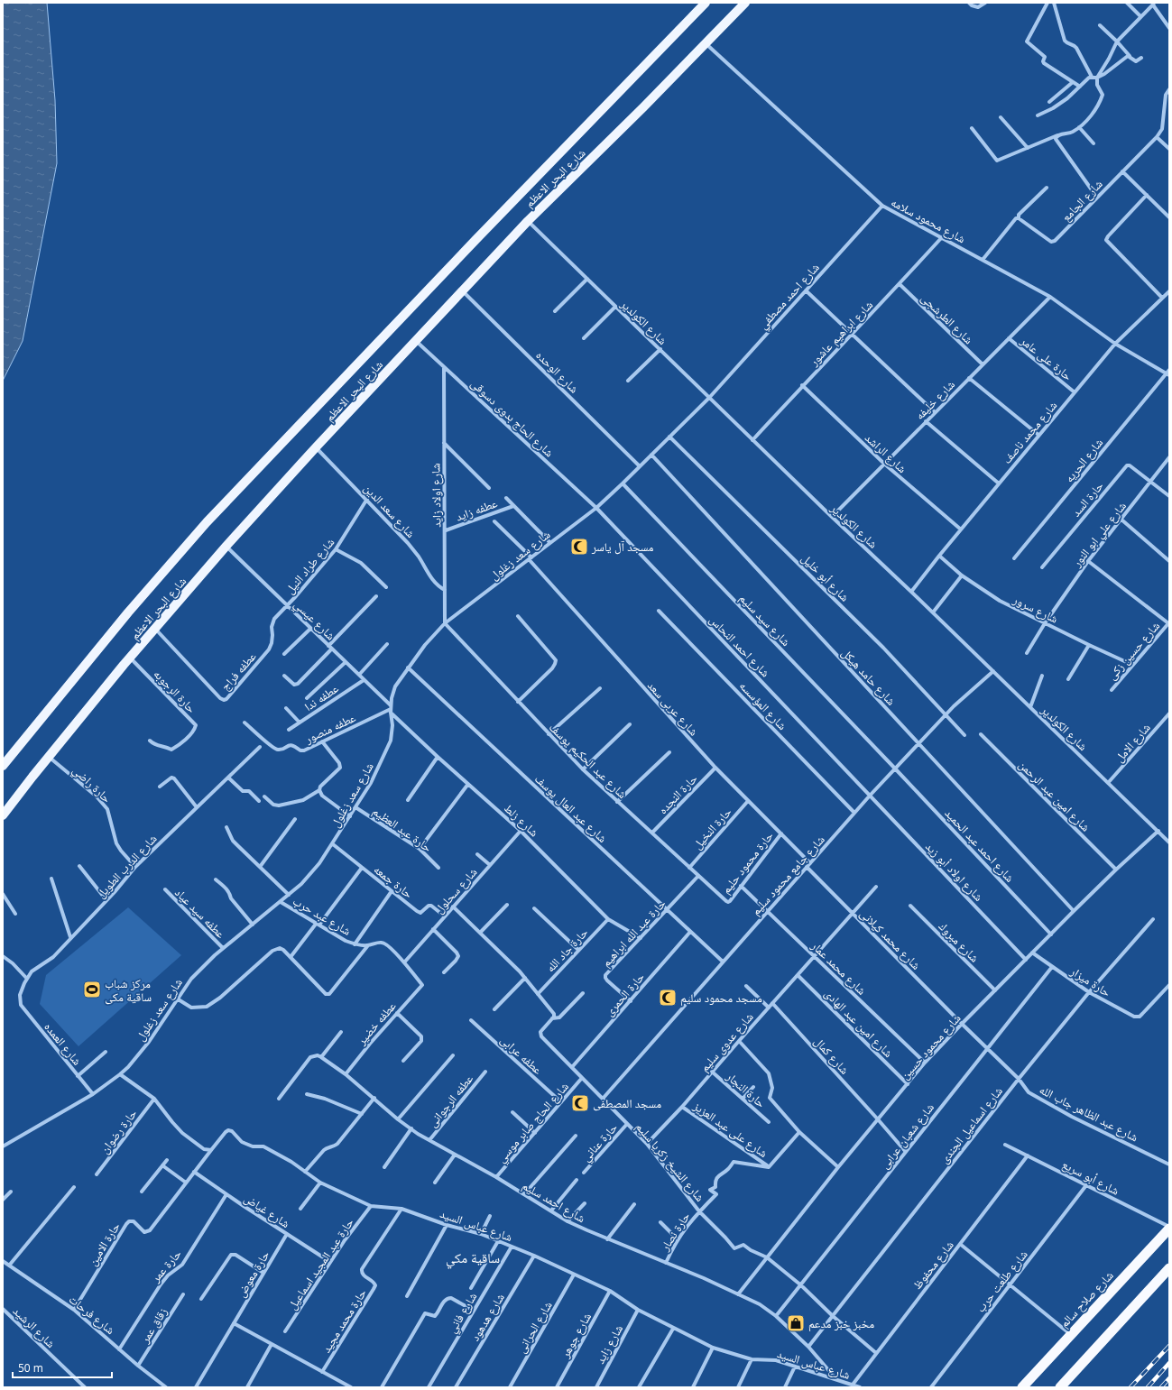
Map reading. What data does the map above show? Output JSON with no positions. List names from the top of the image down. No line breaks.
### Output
{"streets":{"highway":["شارع صلاح سالم"],"main road":["شارع البحر الاعظم"],"street":["شارع الجامع","شارع محمود سلامه","شارع احمد مصطفي","شارع الطرشجى","شارع الكولدير","شارع ابراهيم عاشور","حارة على عامر","شارع الوحده","شارع خليفه","شارع الحاج بدوى دسوقى","شارع محمد ناصف","شارع الراشد","شارع الحريه","شارع اولاد زايد","حارة السد","عطفه زايد","شارع سعد الدين","شارع علي ابو النور","شارع سعد زغلول","شارع طراد النيل","شارع أبو خليل","شارع سرور","شارع عيسي","شارع سيد سليم","شارع احمد النحاس","شارع حسين زكى","عطفه فراج","شارع حامد هيكل","حارة الرجوبه","عطفه ندا","شارع المؤسسه","شارع عربى سعد","عطفه منصور","شارع الامل","شارع عبد الحكيم يوسف","حارة راضي","حارة النجده","شارع امين عبد الرحمن","شارع عبد العال يوسف","شارع زلط","حارة النخيل","حارة عبد العظيم","شارع احمد عبد الحميد","حارة محمود حليم","شارع الدرب الطويل","شارع اولاد أبو زيد","شارع جامع محمود سليم","حارة جمعه","شارع سحلول","عطفه سيد عياد","شارع عبد حرب","حارة عبد الله ابراهيم","شارع محمد كيلانى","شارع مبروك","حارة جاد الله","شارع محمد عمار","حارة ميزار","حارة الحمرى","عطفه خضير","شارع امين عبد الهادى","شارع عدوى سليم","شارع العمده","شارع محمود حسين","عطفه عرابى","شارع كمال","حارة النجار","عطفه الرجوانى","شارع عبد الظاهر جاب الله","شارع الحاج صابر موسي","شارع اسماعيل الجندى","شارع على عبد العزيز","حارة رضوان","شارع شعبان عرابى","حارة عناني","شارع الشيخ زكريا سليم","شارع أبو سريع","شارع احمد سليم","شارع غياض","شارع عباس السيد","حارة نصار","حارة الامين","حارة عبد المجيد اسماعيل","شارع محفوظ","حارة عمر","حارة معوض","شارع طلعت حرب","شارع فاني","شارع فرحات","شارع هدهود","حارة محمد مجيد","زقاق عمر","شارع الرشيد","شارع الحرانى","شارع جوهر","شارع زايد"]},"crossings":[["شارع البحر الاعظم","شارع محمود سلامه"],["شارع البحر الاعظم","شارع الكولدير"],["شارع البحر الاعظم","شارع الوحده"],["شارع البحر الاعظم","شارع الحاج بدوى دسوقى"],["شارع البحر الاعظم","شارع سعد الدين"],["شارع البحر الاعظم","شارع عيسي"],["شارع البحر الاعظم","عطفه فراج"],["شارع البحر الاعظم","حارة الرجوبه"],["شارع البحر الاعظم","حارة راضي"],["شارع محمود سلامه","شارع احمد مصطفي"],["شارع محمود سلامه","شارع ابراهيم عاشور"],["شارع محمود سلامه","شارع خليفه"],["شارع محمود سلامه","شارع محمد ناصف"],["شارع محمود سلامه","شارع الحريه"],["شارع احمد مصطفي","شارع الكولدير"],["شارع احمد مصطفي","شارع سعد زغلول"],["شارع الطرشجى","شارع ابراهيم عاشور"],["شارع الطرشجى","شارع خليفه"],["شارع الكولدير","شارع ابراهيم عاشور"],["شارع الكولدير","شارع خليفه"],["شارع الكولدير","شارع محمد ناصف"],["شارع الكولدير","شارع سعد زغلول"],["شارع الكولدير","شارع الامل"],["شارع الكولدير","شارع جامع محمود سليم"],["شارع الكولدير","شارع محمود حسين"],["شارع ابراهيم عاشور","شارع الراشد"],["حارة على عامر","شارع خليفه"],["حارة على عامر","شارع محمد ناصف"],["شارع الوحده","شارع سعد زغلول"],["شارع خليفه","شارع الراشد"],["شارع الحاج بدوى دسوقى","شارع اولاد زايد"],["شارع الحاج بدوى دسوقى","شارع سعد زغلول"],["شارع الحاج بدوى دسوقى","شارع احمد النحاس"],["شارع محمد ناصف","شارع الراشد"],["شارع محمد ناصف","شارع سرور"],["شارع اولاد زايد","عطفه زايد"],["شارع اولاد زايد","شارع سعد الدين"],["شارع اولاد زايد","شارع سعد زغلول"],["شارع اولاد زايد","شارع عبد الحكيم يوسف"],["حارة السد","شارع علي ابو النور"],["شارع سعد الدين","شارع طراد النيل"],["شارع علي ابو النور","شارع سرور"],["شارع سعد زغلول","شارع أبو خليل"],["شارع سعد زغلول","شارع عيسي"],["شارع سعد زغلول","شارع سيد سليم"],["شارع سعد زغلول","شارع احمد النحاس"],["شارع سعد زغلول","شارع حامد هيكل"],["شارع سعد زغلول","شارع عربى سعد"],["شارع سعد زغلول","عطفه منصور"],["شارع سعد زغلول","شارع عبد الحكيم يوسف"],["شارع سعد زغلول","شارع عبد العال يوسف"],["شارع سعد زغلول","شارع زلط"],["شارع سعد زغلول","حارة عبد العظيم"],["شارع سعد زغلول","حارة جمعه"],["شارع سعد زغلول","عطفه سيد عياد"],["شارع سعد زغلول","شارع عبد حرب"],["شارع سعد زغلول","شارع العمده"],["شارع طراد النيل","شارع عيسي"],["شارع طراد النيل","عطفه فراج"],["شارع أبو خليل","شارع جامع محمود سليم"],["شارع سرور","شارع حسين زكى"],["شارع عيسي","عطفه فراج"],["شارع عيسي","عطفه ندا"],["شارع عيسي","عطفه منصور"],["شارع عيسي","شارع زلط"],["شارع سيد سليم","شارع احمد عبد الحميد"],["شارع سيد سليم","شارع جامع محمود سليم"],["شارع احمد النحاس","شارع اولاد أبو زيد"],["شارع احمد النحاس","شارع جامع محمود سليم"],["شارع حامد هيكل","شارع جامع محمود سليم"],["شارع حامد هيكل","شارع محمود حسين"],["شارع المؤسسه","شارع جامع محمود سليم"],["شارع عربى سعد","حارة النجده"],["شارع عربى سعد","حارة النخيل"],["شارع عربى سعد","حارة محمود حليم"],["شارع عربى سعد","شارع جامع محمود سليم"],["عطفه منصور","شارع زلط"],["شارع عبد الحكيم يوسف","حارة النجده"],["شارع عبد الحكيم يوسف","حارة النخيل"],["شارع عبد الحكيم يوسف","حارة محمود حليم"],["شارع عبد الحكيم يوسف","حارة عبد الله ابراهيم"],["حارة راضي","شارع الدرب الطويل"],["شارع امين عبد الرحمن","شارع محمود حسين"],["شارع عبد العال يوسف","شارع جامع محمود سليم"],["شارع عبد العال يوسف","حارة عبد الله ابراهيم"],["شارع عبد العال يوسف","حارة الحمرى"],["شارع زلط","شارع سحلول"],["شارع زلط","حارة عبد الله ابراهيم"],["شارع زلط","حارة جاد الله"],["شارع احمد عبد الحميد","شارع جامع محمود سليم"],["شارع احمد عبد الحميد","شارع محمود حسين"],["حارة محمود حليم","شارع محمد عمار"],["شارع الدرب الطويل","شارع العمده"],["شارع اولاد أبو زيد","شارع جامع محمود سليم"],["شارع اولاد أبو زيد","شارع محمود حسين"],["شارع جامع محمود سليم","شارع محمد كيلانى"],["شارع جامع محمود سليم","شارع محمد عمار"],["شارع جامع محمود سليم","شارع الشيخ زكريا سليم"],["حارة جمعه","شارع سحلول"],["شارع سحلول","شارع عبد حرب"],["شارع عبد حرب","عطفه خضير"],["حارة عبد الله ابراهيم","حارة الحمرى"],["شارع محمد كيلانى","شارع عدوى سليم"],["شارع محمد كيلانى","شارع محمود حسين"],["شارع محمد كيلانى","شارع عبد الظاهر جاب الله"],["شارع مبروك","شارع محمود حسين"],["شارع محمد عمار","شارع عدوى سليم"],["شارع محمد عمار","شارع محمود حسين"],["حارة ميزار","شارع محمود حسين"],["حارة ميزار","شارع اسماعيل الجندى"],["حارة ميزار","شارع شعبان عرابى"],["حارة الحمرى","شارع الشيخ زكريا سليم"],["عطفه خضير","شارع احمد سليم"],["شارع امين عبد الهادى","شارع عدوى سليم"],["شارع امين عبد الهادى","شارع محمود حسين"],["شارع عدوى سليم","شارع كمال"],["شارع عدوى سليم","حارة النجار"],["شارع عدوى سليم","شارع على عبد العزيز"],["شارع عدوى سليم","شارع الشيخ زكريا سليم"],["شارع محمود حسين","شارع كمال"],["شارع محمود حسين","شارع عبد الظاهر جاب الله"],["شارع محمود حسين","شارع الشيخ زكريا سليم"],["شارع محمود حسين","شارع احمد سليم"],["عطفه عرابى","شارع الحاج صابر موسي"],["شارع كمال","شارع شعبان عرابى"],["عطفه الرجوانى","شارع احمد سليم"],["شارع عبد الظاهر جاب الله","شارع اسماعيل الجندى"],["شارع عبد الظاهر جاب الله","شارع شعبان عرابى"],["شارع الحاج صابر موسي","شارع الشيخ زكريا سليم"],["شارع الحاج صابر موسي","شارع احمد سليم"],["شارع اسماعيل الجندى","شارع الشيخ زكريا سليم"],["شارع اسماعيل الجندى","شارع احمد سليم"],["شارع على عبد العزيز","حارة نصار"],["شارع شعبان عرابى","شارع الشيخ زكريا سليم"],["شارع شعبان عرابى","شارع احمد سليم"],["حارة عناني","شارع الشيخ زكريا سليم"],["شارع الشيخ زكريا سليم","حارة نصار"],["شارع الشيخ زكريا سليم","شارع محفوظ"],["شارع أبو سريع","شارع محفوظ"],["شارع أبو سريع","شارع طلعت حرب"],["شارع أبو سريع","شارع صلاح سالم"],["شارع احمد سليم","شارع عباس السيد"],["شارع احمد سليم","حارة نصار"],["شارع غياض","حارة الامين"],["شارع غياض","حارة عبد المجيد اسماعيل"],["شارع غياض","حارة عمر"],["شارع غياض","حارة معوض"],["شارع عباس السيد","حارة الامين"],["شارع عباس السيد","حارة عبد المجيد اسماعيل"],["شارع عباس السيد","شارع محفوظ"],["شارع عباس السيد","شارع فاني"],["شارع عباس السيد","شارع هدهود"],["شارع عباس السيد","حارة محمد مجيد"],["شارع عباس السيد","شارع الحرانى"],["شارع عباس السيد","شارع جوهر"],["شارع عباس السيد","شارع زايد"],["حارة الامين","شارع فرحات"],["حارة عمر","شارع فرحات"],["شارع فرحات","زقاق عمر"]],"districts":["ساقية مكي"],"places":{"mosque":["مسجد آل ياسر","مسجد محمود سليم","مسجد المصطفى"],"sports":["مركز شباب ساقية مكى"],"shop":["مخبز خبز مدعم"]},"scale_bar":"50 m"}
